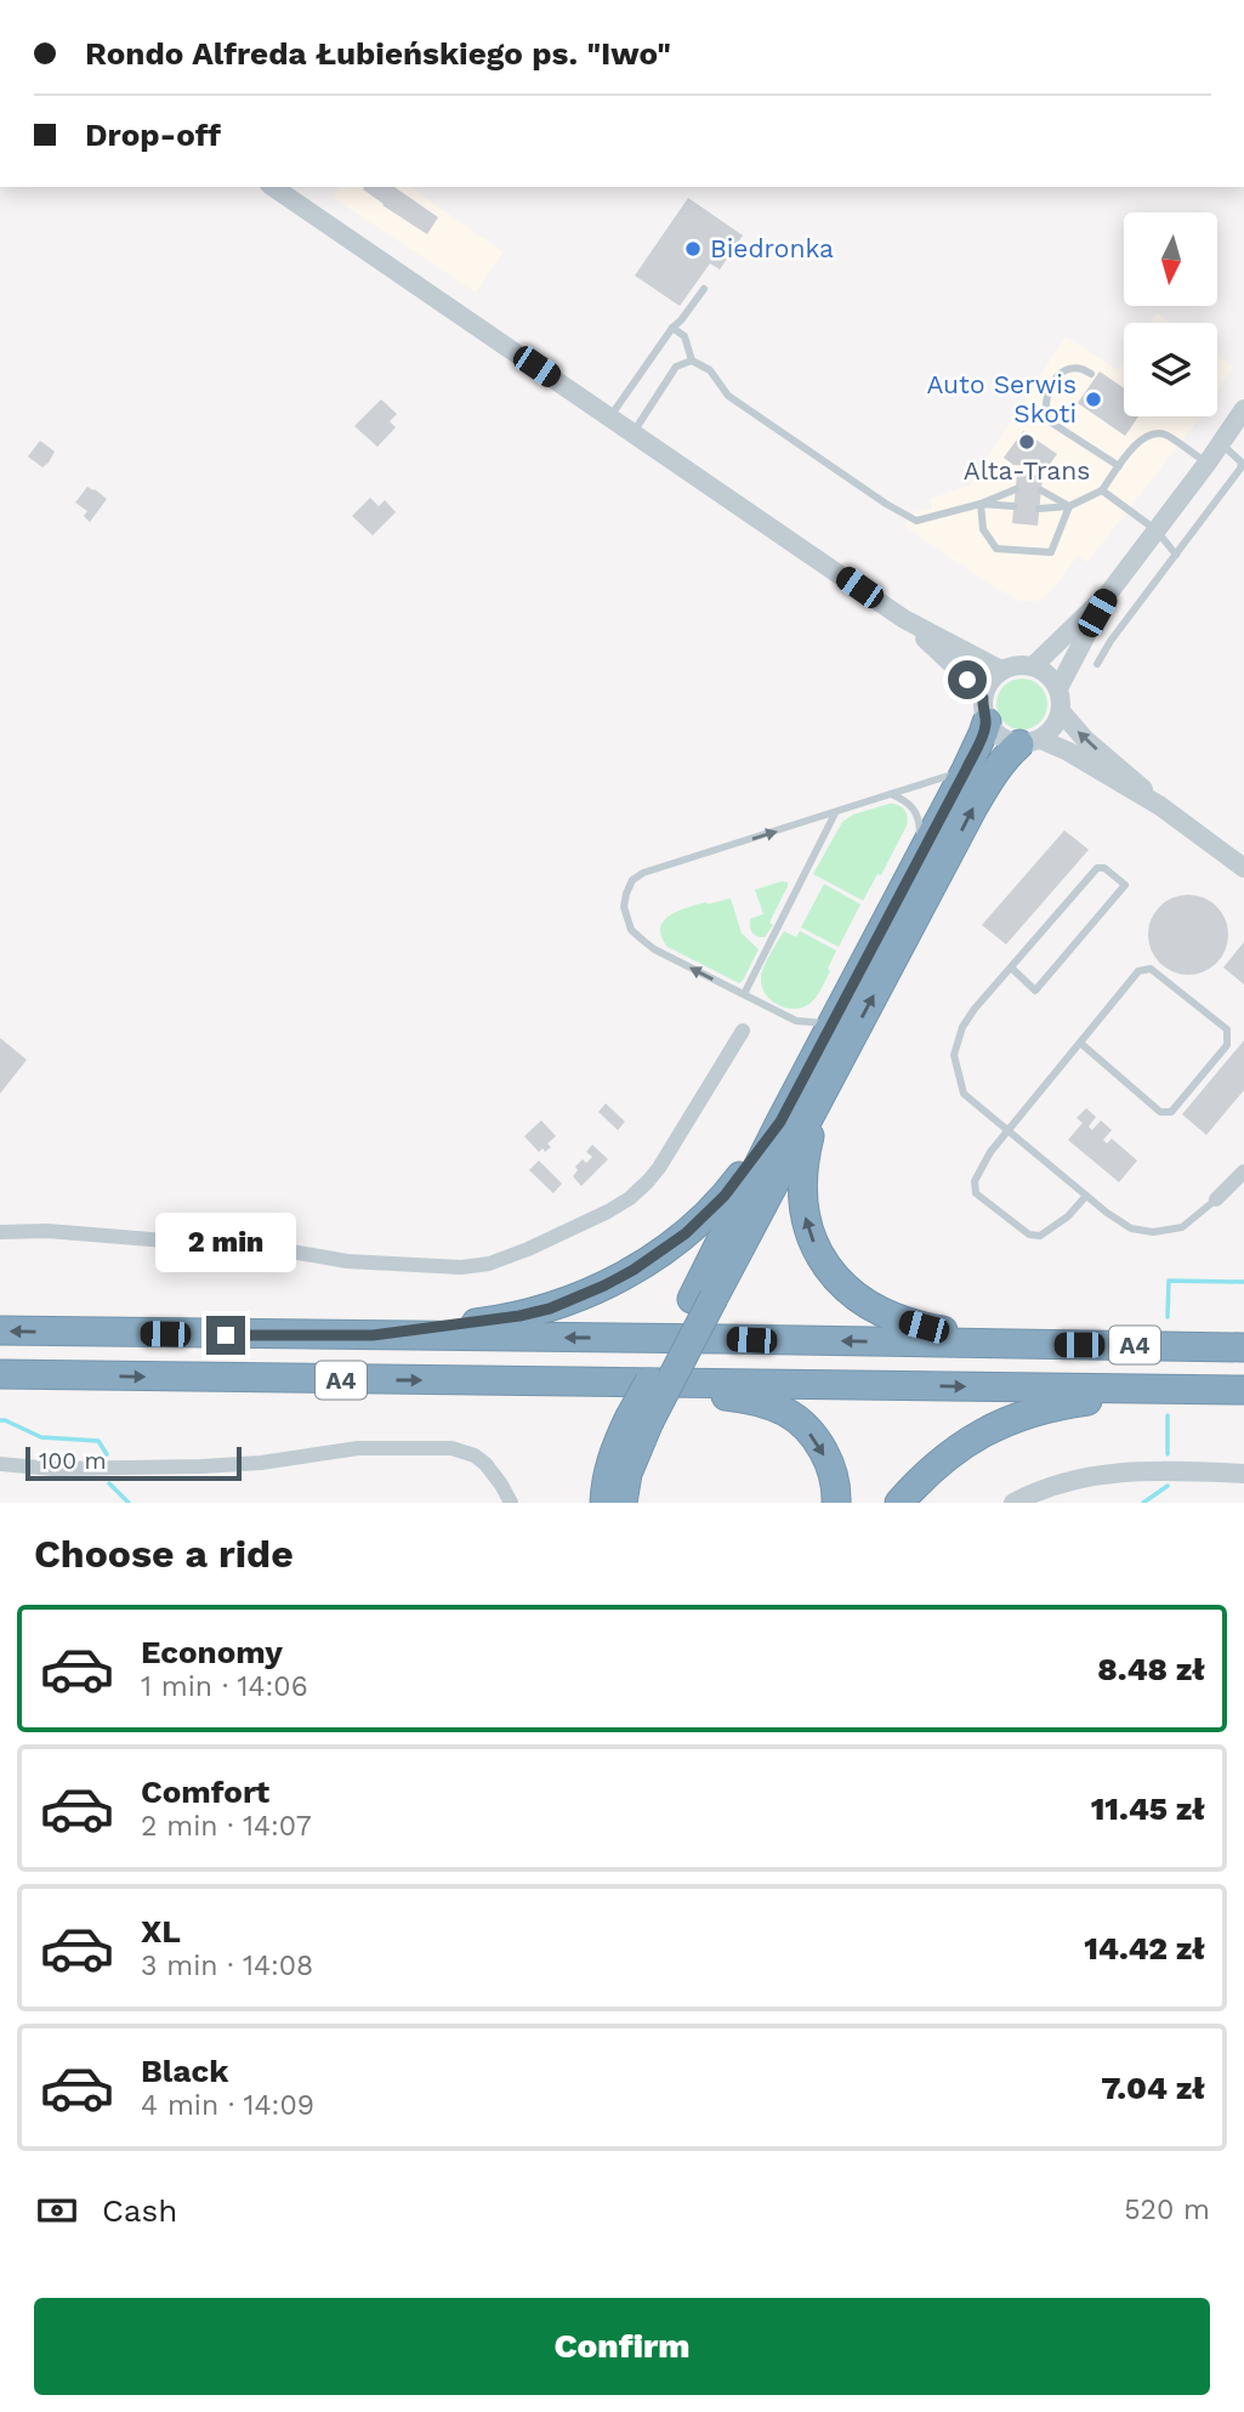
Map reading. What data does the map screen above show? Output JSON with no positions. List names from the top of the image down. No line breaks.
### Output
{"streets":{"highway":["A4"]},"places":["Biedronka","Auto Serwis Skoti","Alta-Trans"],"scale_bar":"100 m","north":"bottom","page":{"banner":["Rondo Alfreda Łubieńskiego ps. \"Iwo\"","Drop-off"],"bubble":"2 min","scale":"100 m","heading":"Choose a ride","list":[{"name":"Economy","note":"1 min · 14:06","value":"8.48 zł"},{"name":"Comfort","note":"2 min · 14:07","value":"11.45 zł"},{"name":"XL","note":"3 min · 14:08","value":"14.42 zł"},{"name":"Black","note":"4 min · 14:09","value":"7.04 zł"}],"pay":["Cash","520 m"],"buttons":"Confirm"}}
